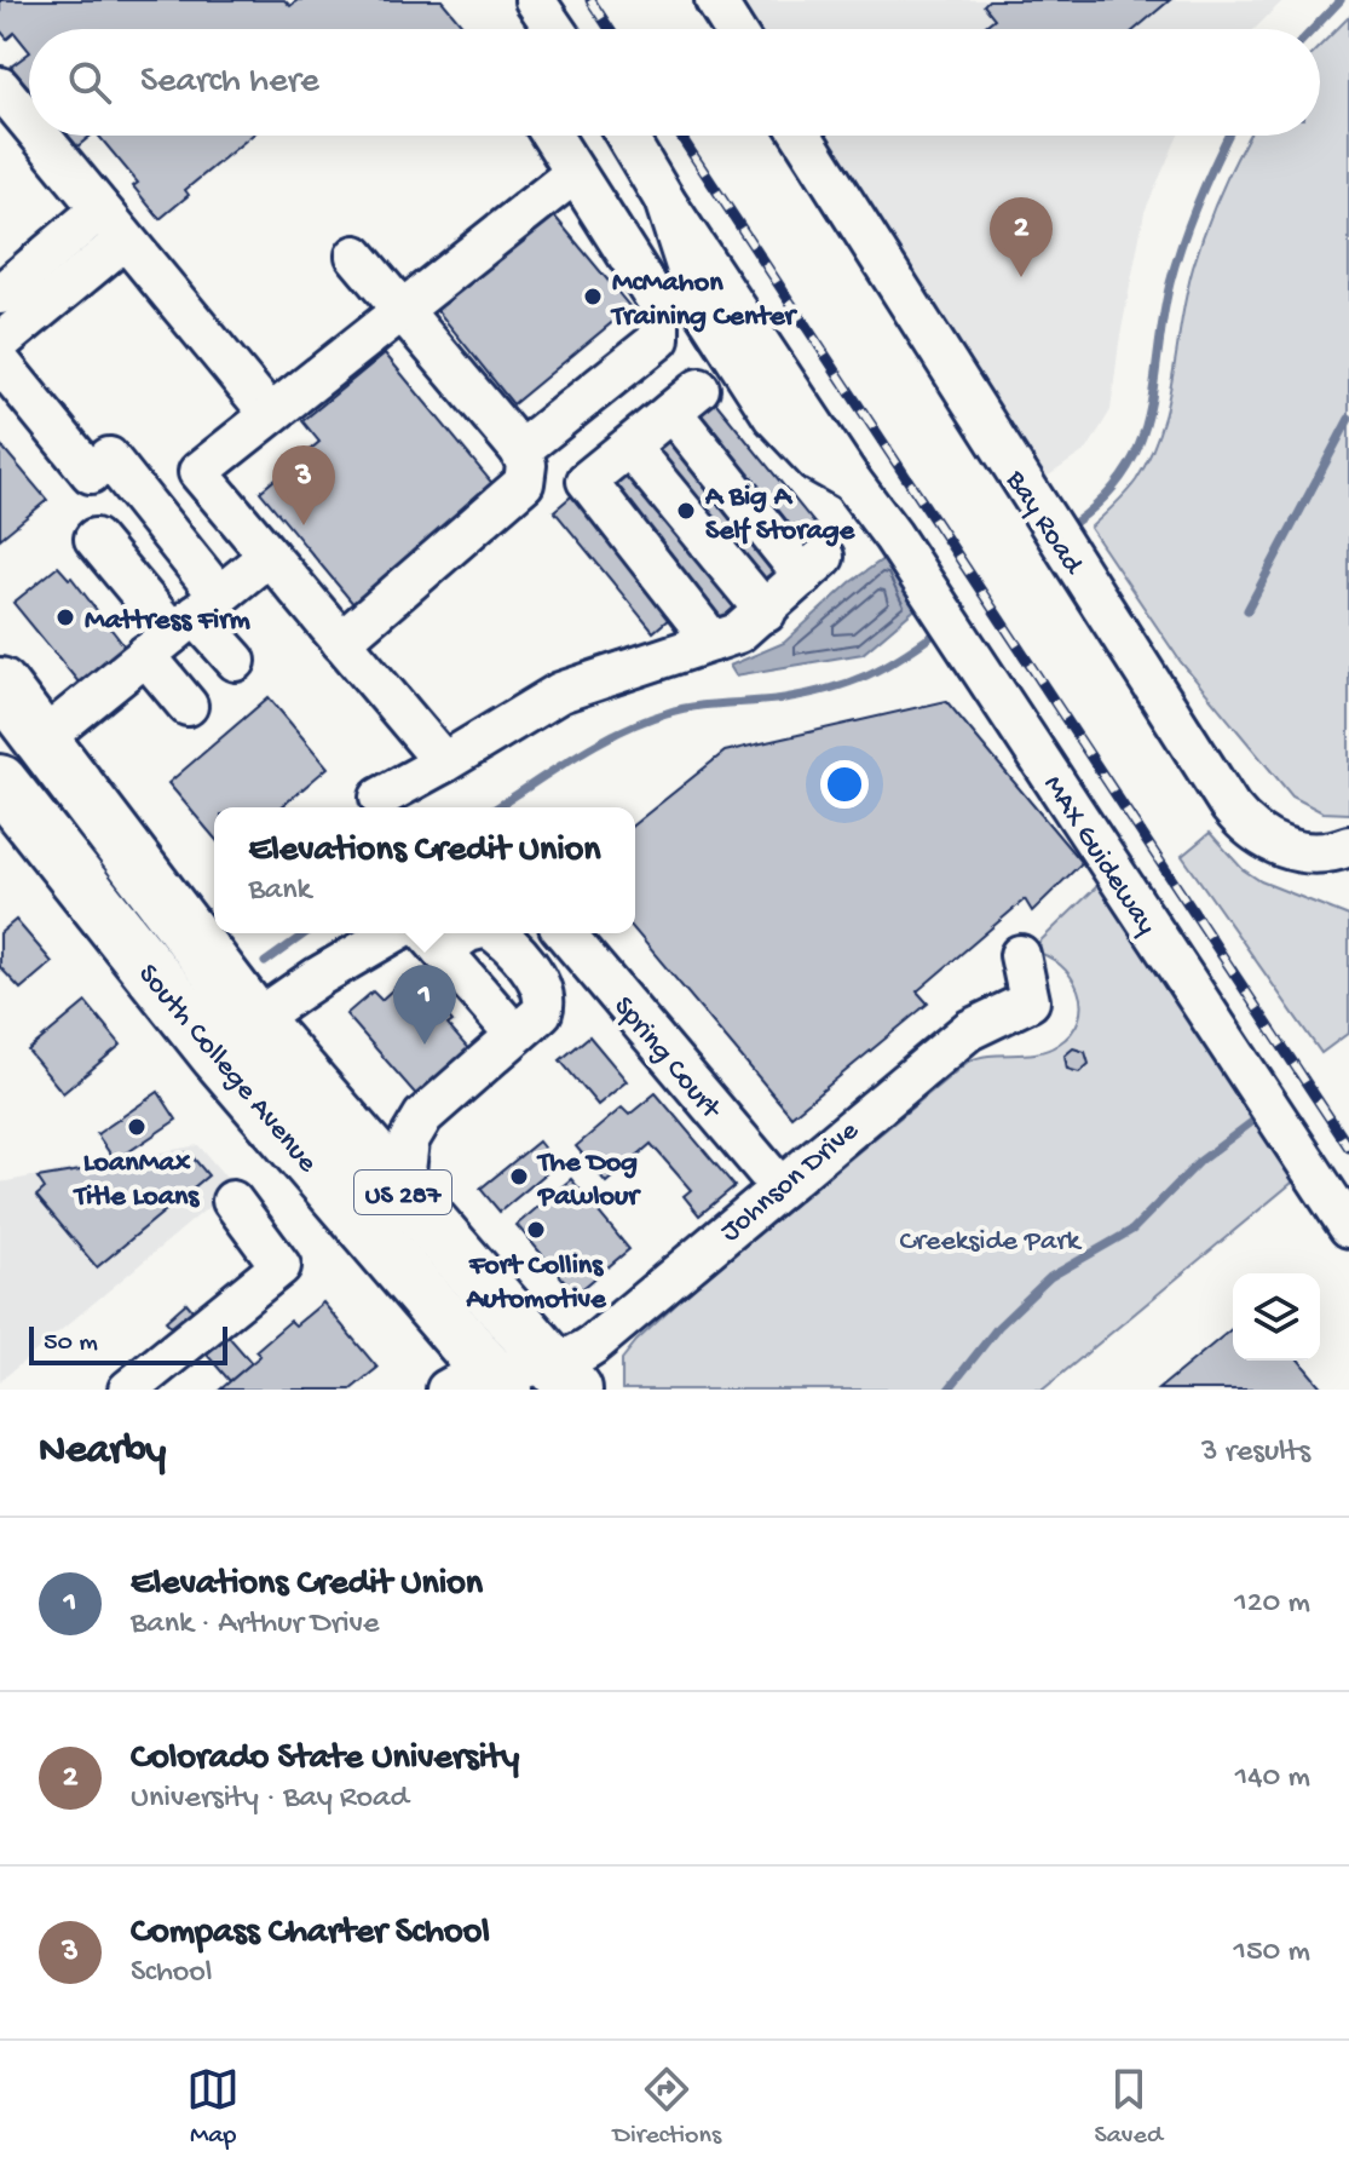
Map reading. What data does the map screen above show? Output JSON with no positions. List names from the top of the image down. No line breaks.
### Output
{"streets":{"highway":["South College Avenue","US 287"],"street":["Bay Road","MAX Guideway","Spring Court","Johnson Drive"]},"crossings":[["Spring Court","Johnson Drive"],["South College Avenue","Johnson Drive"]],"parks":["Creekside Park"],"places":["McMahon Training Center","A Big A Self Storage","Mattress Firm","LoanMax Title Loans","The Dog Pawlour","Fort Collins Automotive"],"scale_bar":"50 m","page":{"search":"Search here","pins":["2","3","1"],"popup":["Elevations Credit Union","Bank"],"scale":"50 m","heading":["Nearby","3 results"],"list":[{"mark":"1","name":"Elevations Credit Union","note":"Bank · Arthur Drive","value":"120 m"},{"mark":"2","name":"Colorado State University","note":"University · Bay Road","value":"140 m"},{"mark":"3","name":"Compass Charter School","note":"School","value":"150 m"}],"nav":["Map","Directions","Saved"]}}
